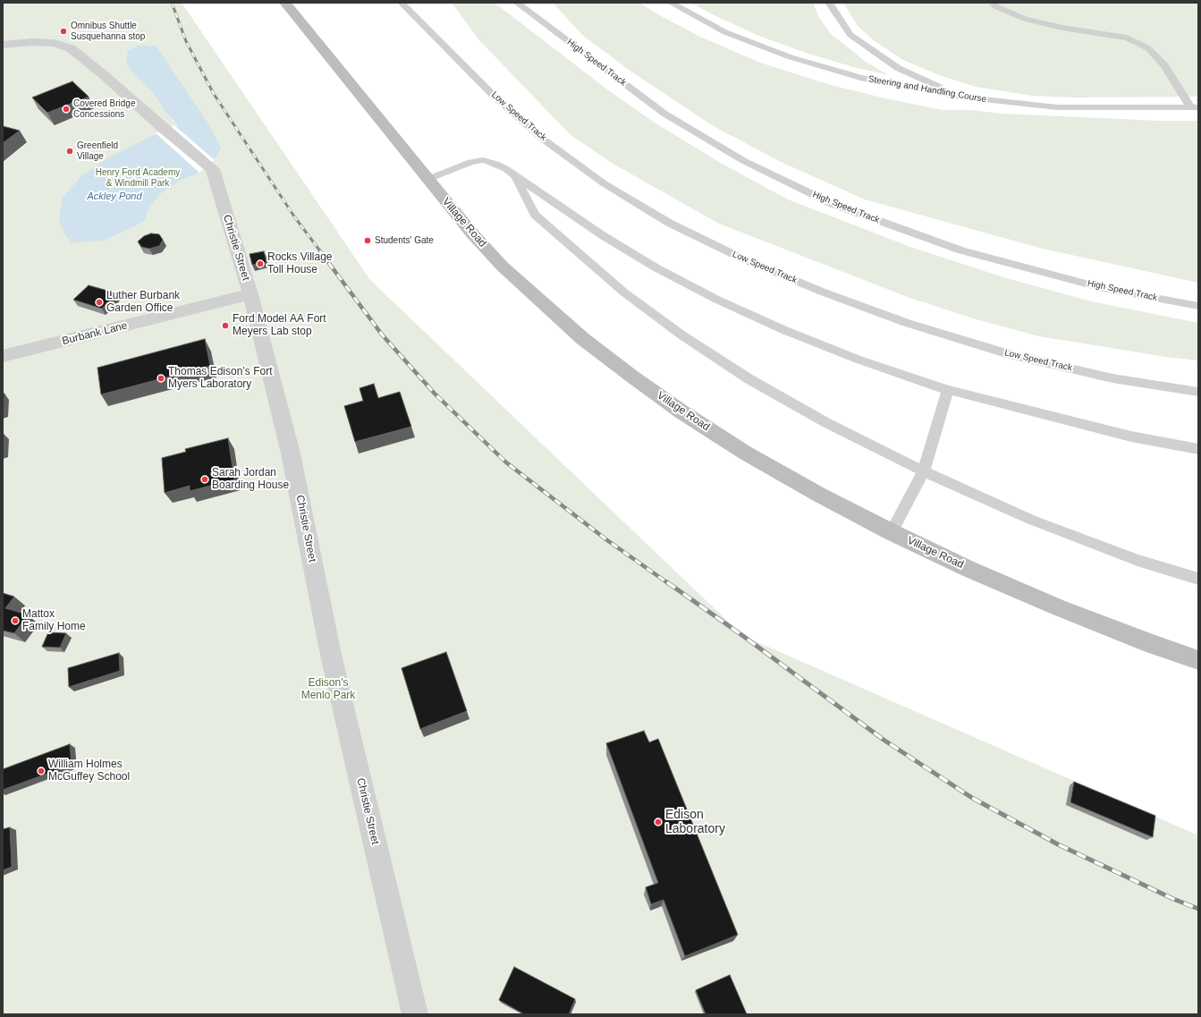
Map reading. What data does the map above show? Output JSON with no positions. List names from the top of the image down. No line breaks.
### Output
{"streets":{"street":["Village Road","Christie Street","Burbank Lane"],"lane":["High Speed Track","Steering and Handling Course","Low Speed Track"]},"crossings":[["Christie Street","Burbank Lane"]],"water":["Ackley Pond"],"parks":["Henry Ford Academy & Windmill Park","Edison's Menlo Park"],"places":["Omnibus Shuttle Susquehanna stop","Covered Bridge Concessions","Greenfield Village","Students' Gate","Rocks Village Toll House","Luther Burbank Garden Office","Ford Model AA Fort Meyers Lab stop","Thomas Edison’s Fort Myers Laboratory","Sarah Jordan Boarding House","Mattox Family Home","William Holmes McGuffey School","Edison Laboratory"]}
